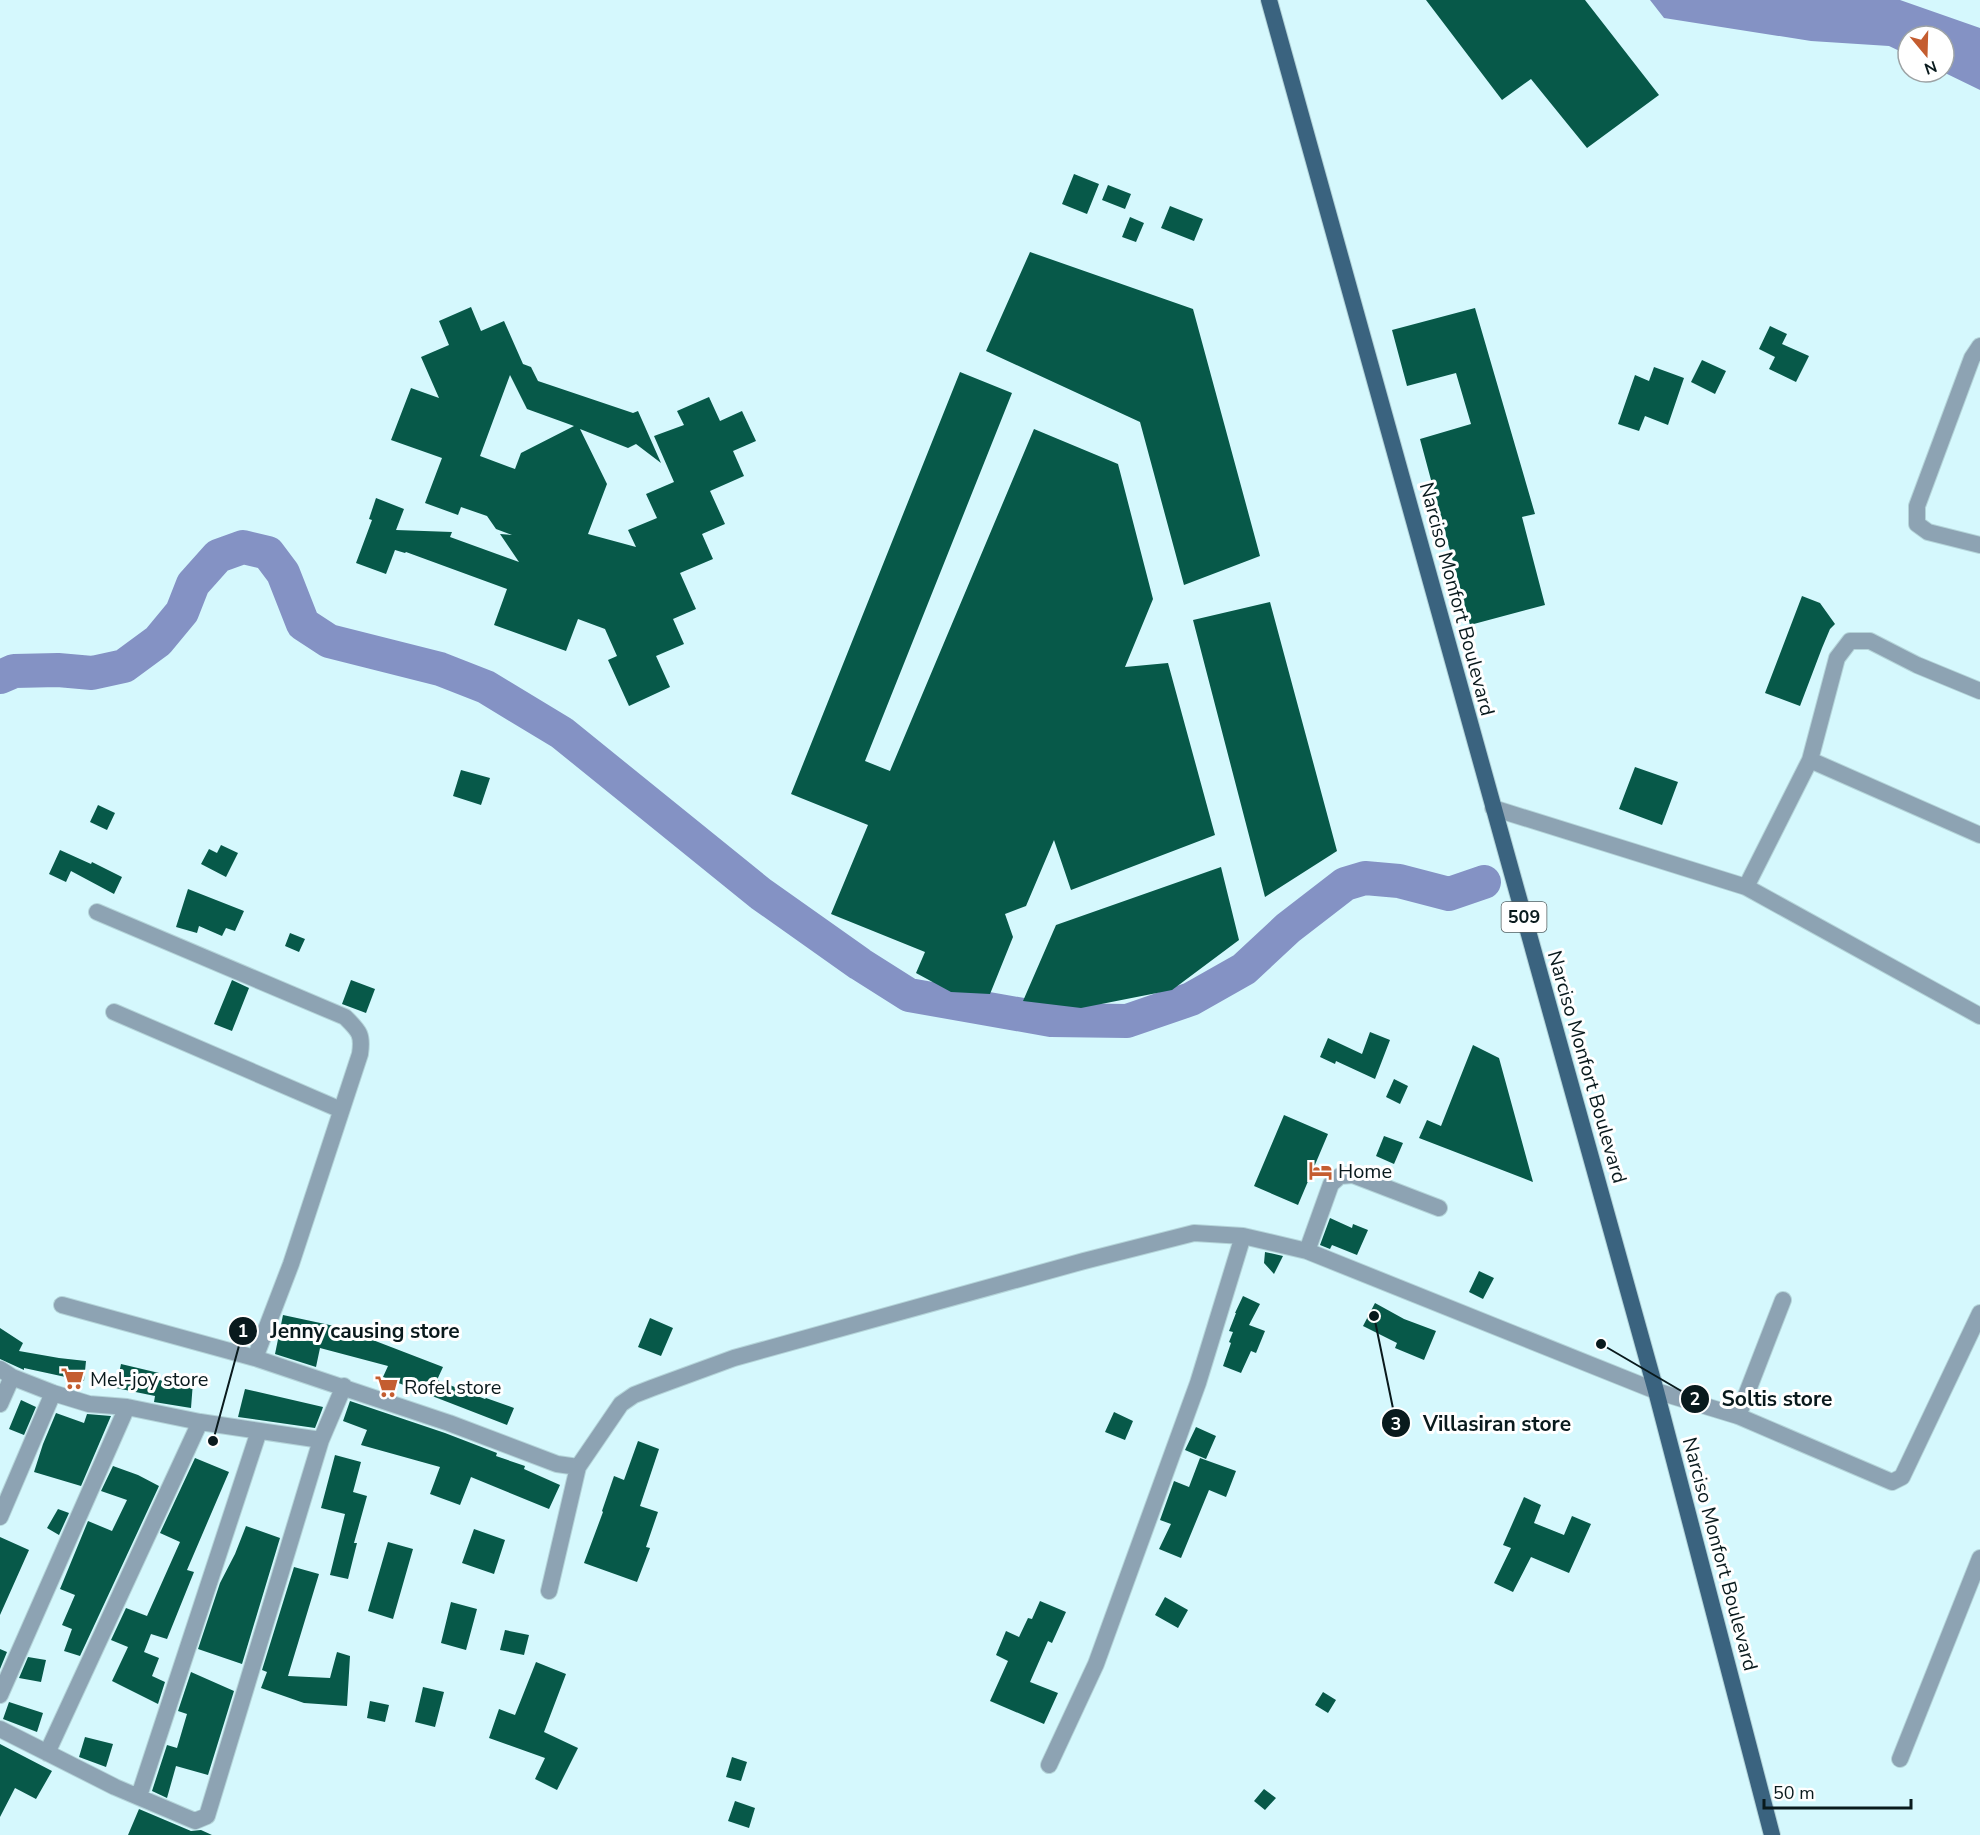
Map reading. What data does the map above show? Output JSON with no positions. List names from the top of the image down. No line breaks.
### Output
{"streets":{"main road":["Narciso Monfort Boulevard","509"]},"places":{"hotel":["Home"],"other":["Villasiran store","Soltis store","Jenny causing store"],"supermarket":["Mel-joy store","Rofel store"]},"scale_bar":"50 m","north":"bottom"}
